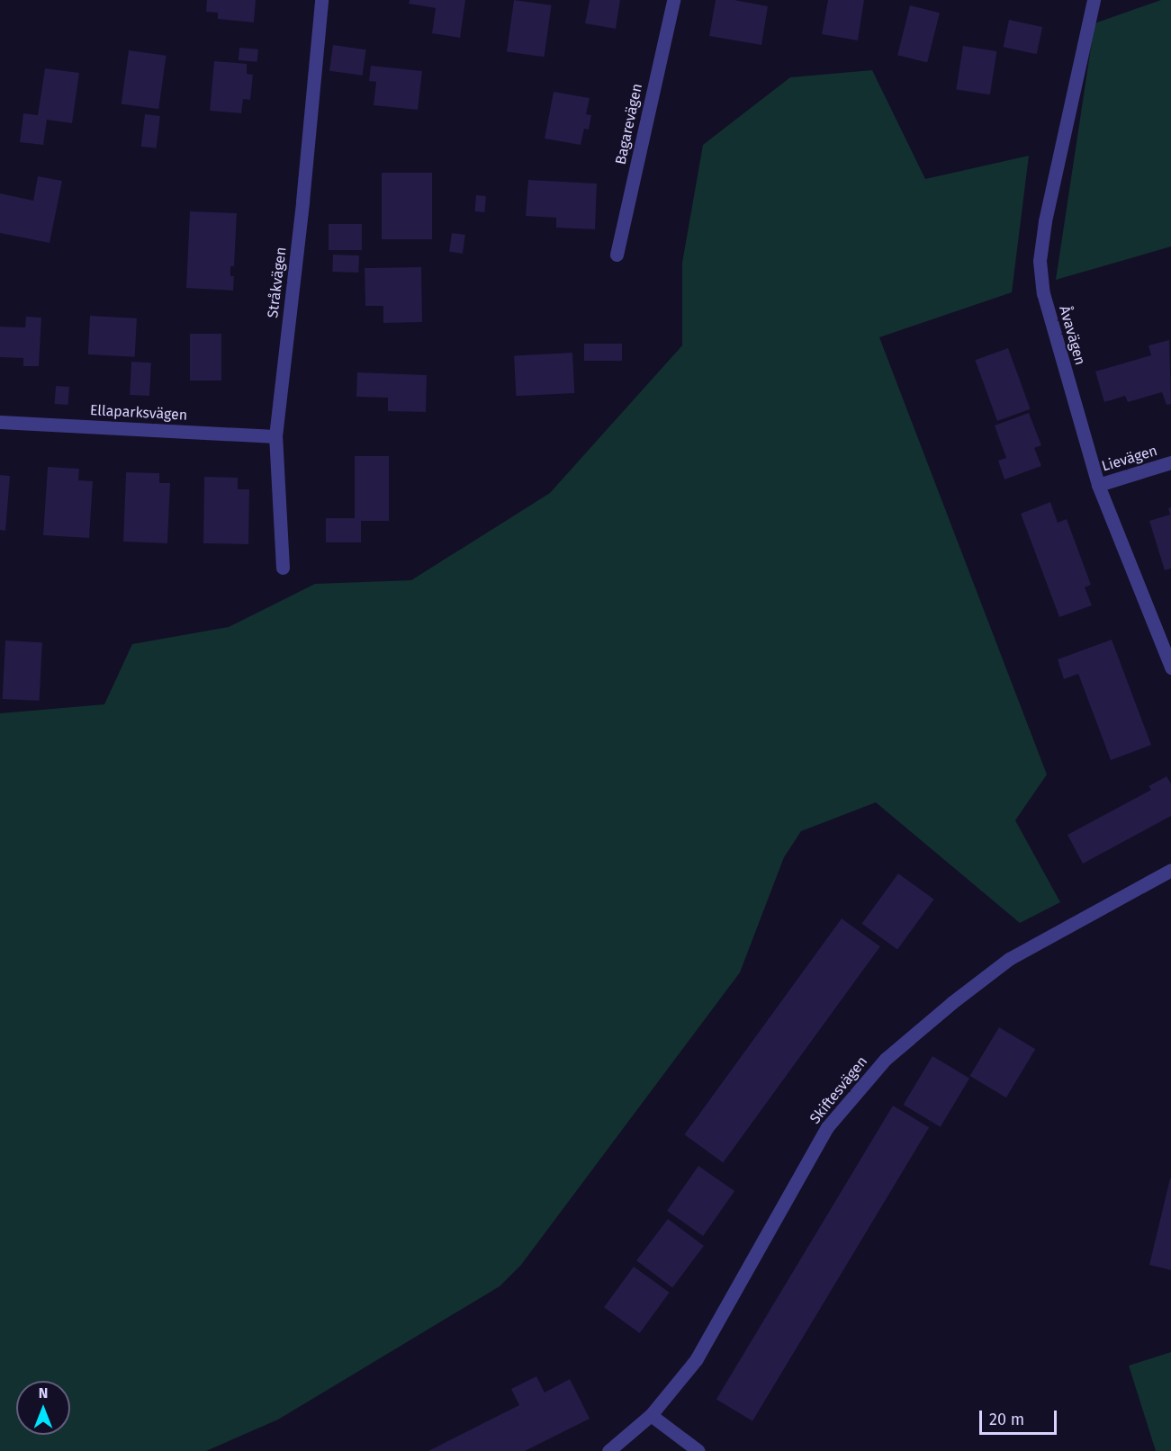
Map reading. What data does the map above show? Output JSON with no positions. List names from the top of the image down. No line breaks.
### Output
{"streets":{"street":["Bagarevägen","Stråkvägen","Åvavägen","Ellaparksvägen","Lievägen","Skiftesvägen"]},"crossings":[["Stråkvägen","Ellaparksvägen"],["Åvavägen","Lievägen"]],"scale_bar":"20 m","north":"top"}
